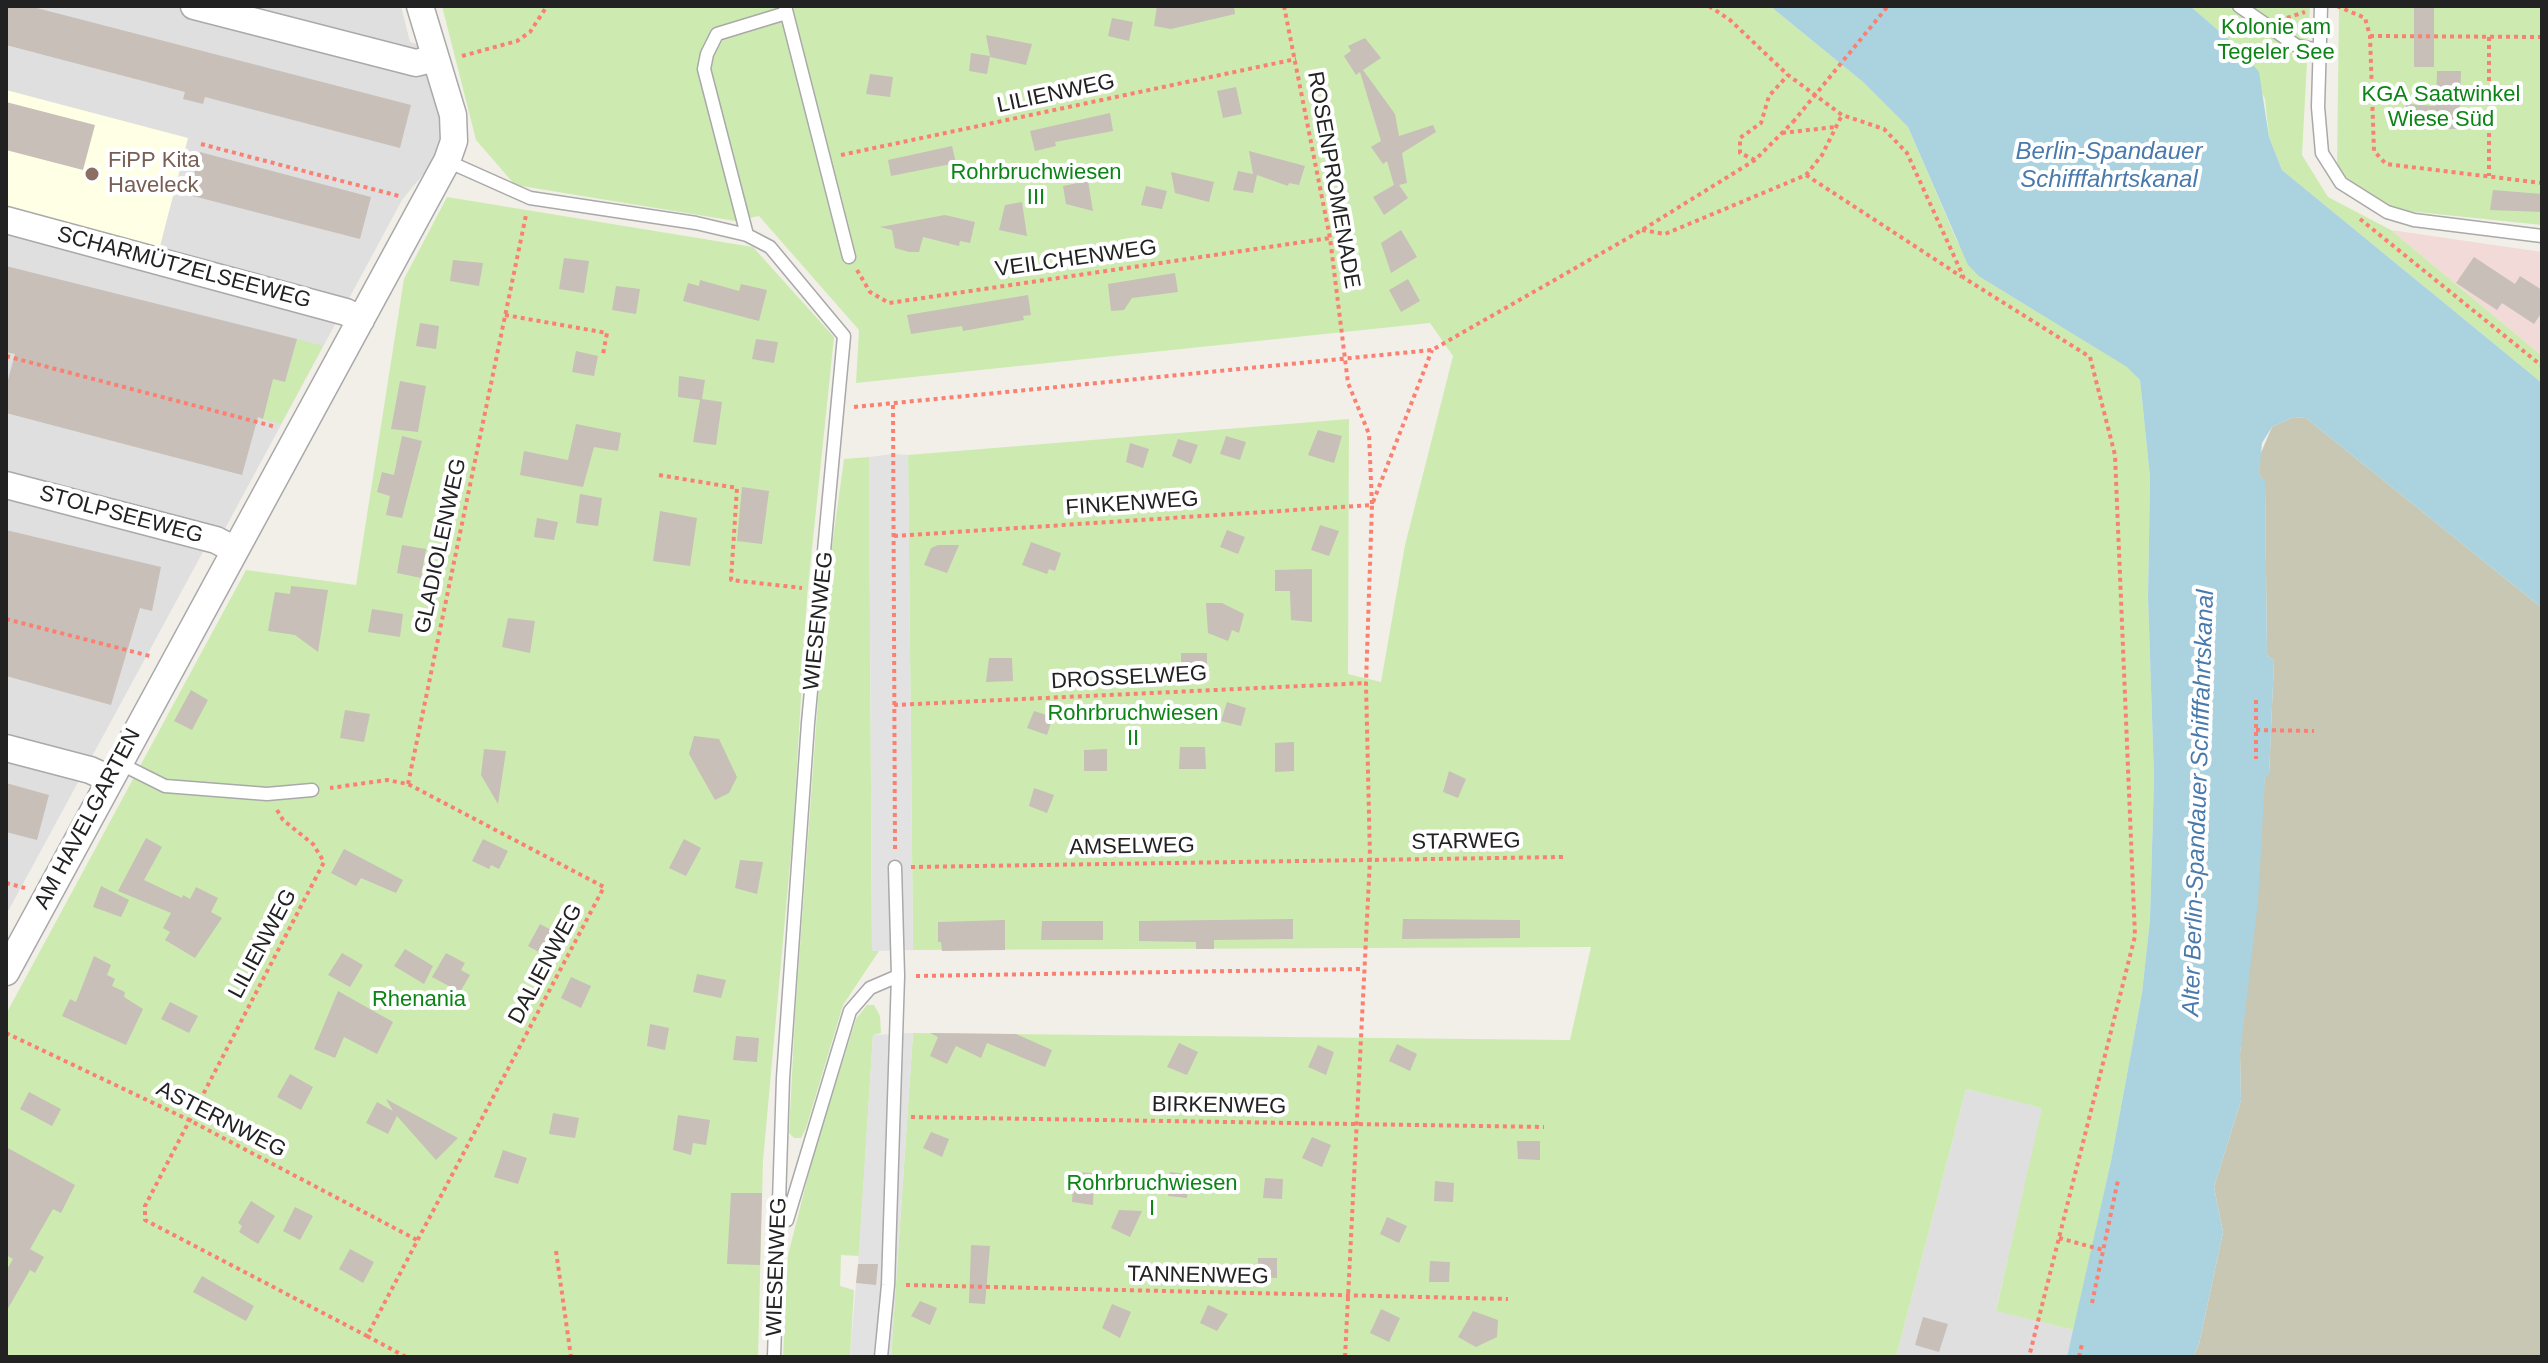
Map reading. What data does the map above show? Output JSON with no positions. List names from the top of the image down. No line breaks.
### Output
{"streets":{"street":["SCHARMÜTZELSEEWEG","STOLPSEEWEG","AM HAVELGARTEN"],"lane":["WIESENWEG"],"path":["LILIENWEG","ROSENPROMENADE","VEILCHENWEG","FINKENWEG","GLADIOLENWEG","DROSSELWEG","STARWEG","AMSELWEG","DALIENWEG","BIRKENWEG","ASTERNWEG","TANNENWEG"]},"crossings":[["LILIENWEG","ROSENPROMENADE"],["LILIENWEG","ASTERNWEG"],["ROSENPROMENADE","VEILCHENWEG"],["ROSENPROMENADE","FINKENWEG"],["SCHARMÜTZELSEEWEG","AM HAVELGARTEN"],["STOLPSEEWEG","AM HAVELGARTEN"],["GLADIOLENWEG","WIESENWEG"],["GLADIOLENWEG","DALIENWEG"],["WIESENWEG","AM HAVELGARTEN"],["STARWEG","AMSELWEG"],["DALIENWEG","ASTERNWEG"]],"water":["Berlin-Spandauer Schifffahrtskanal","Alter Berlin-Spandauer Schifffahrtskanal"],"parks":["Kolonie am Tegeler See","KGA Saatwinkel Wiese Süd","Rohrbruchwiesen III","Rohrbruchwiesen II","Rhenania","Rohrbruchwiesen I"],"places":["FiPP Kita Haveleck"]}
